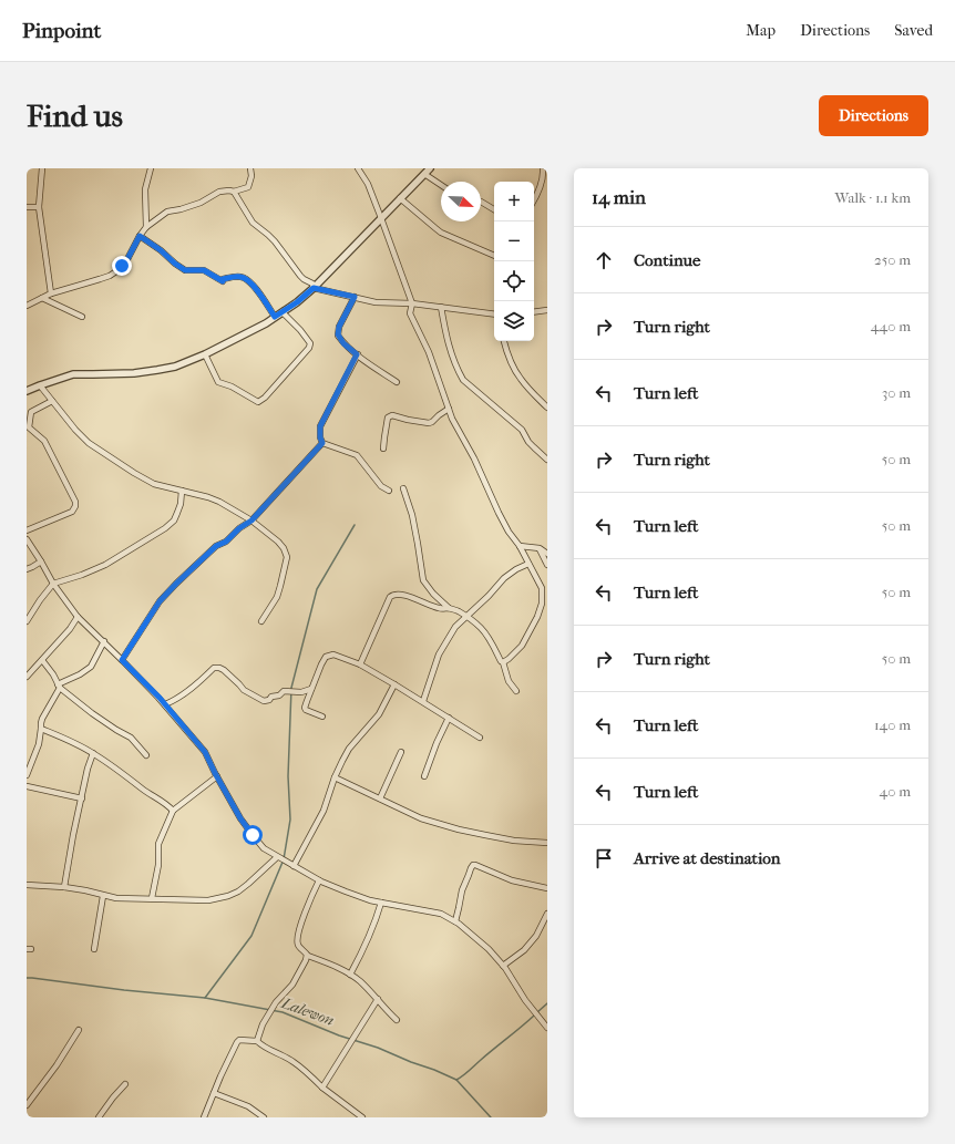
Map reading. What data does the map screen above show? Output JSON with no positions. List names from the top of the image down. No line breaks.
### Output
{"water":["Lalewon"],"north":"bottom right","page":{"header":"Pinpoint","nav":["Map","Directions","Saved"],"buttons":"Directions","title":"Find us","heading":["14 min","Walk · 1.1 km"],"map_buttons":["+","−"],"list":[["Continue","250 m"],["Turn right","440 m"],["Turn left","30 m"],["Turn right","50 m"],["Turn left","50 m"],["Turn left","50 m"],["Turn right","50 m"],["Turn left","140 m"],["Turn left","40 m"],"Arrive at destination"]}}
